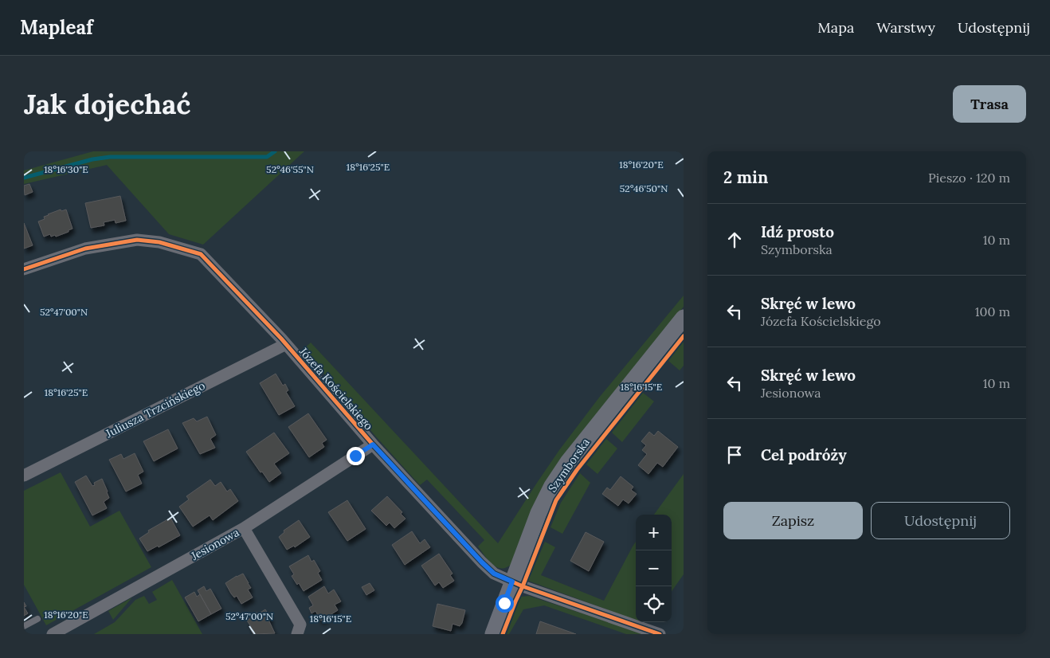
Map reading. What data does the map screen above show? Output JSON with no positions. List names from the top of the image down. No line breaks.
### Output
{"streets":{"street":["Józefa Kościelskiego","Juliusza Trzcińskiego","Szymborska","Jesionowa"]},"crossings":[["Józefa Kościelskiego","Juliusza Trzcińskiego"],["Józefa Kościelskiego","Szymborska"],["Józefa Kościelskiego","Jesionowa"]],"page":{"header":"Mapleaf","nav":["Mapa","Warstwy","Udostępnij"],"buttons":["Trasa",["Zapisz","Udostępnij"]],"title":"Jak dojechać","heading":["2 min","Pieszo · 120 m"],"list":[["Idź prosto","Szymborska","10 m"],["Skręć w lewo","Józefa Kościelskiego","100 m"],["Skręć w lewo","Jesionowa","10 m"],"Cel podróży"],"map_buttons":["+","−"]},"coordinates":["18°16'20\"E","18°16'25\"E","18°16'30\"E","52°46'55\"N","52°46'50\"N","52°47'00\"N","18°16'15\"E"]}
